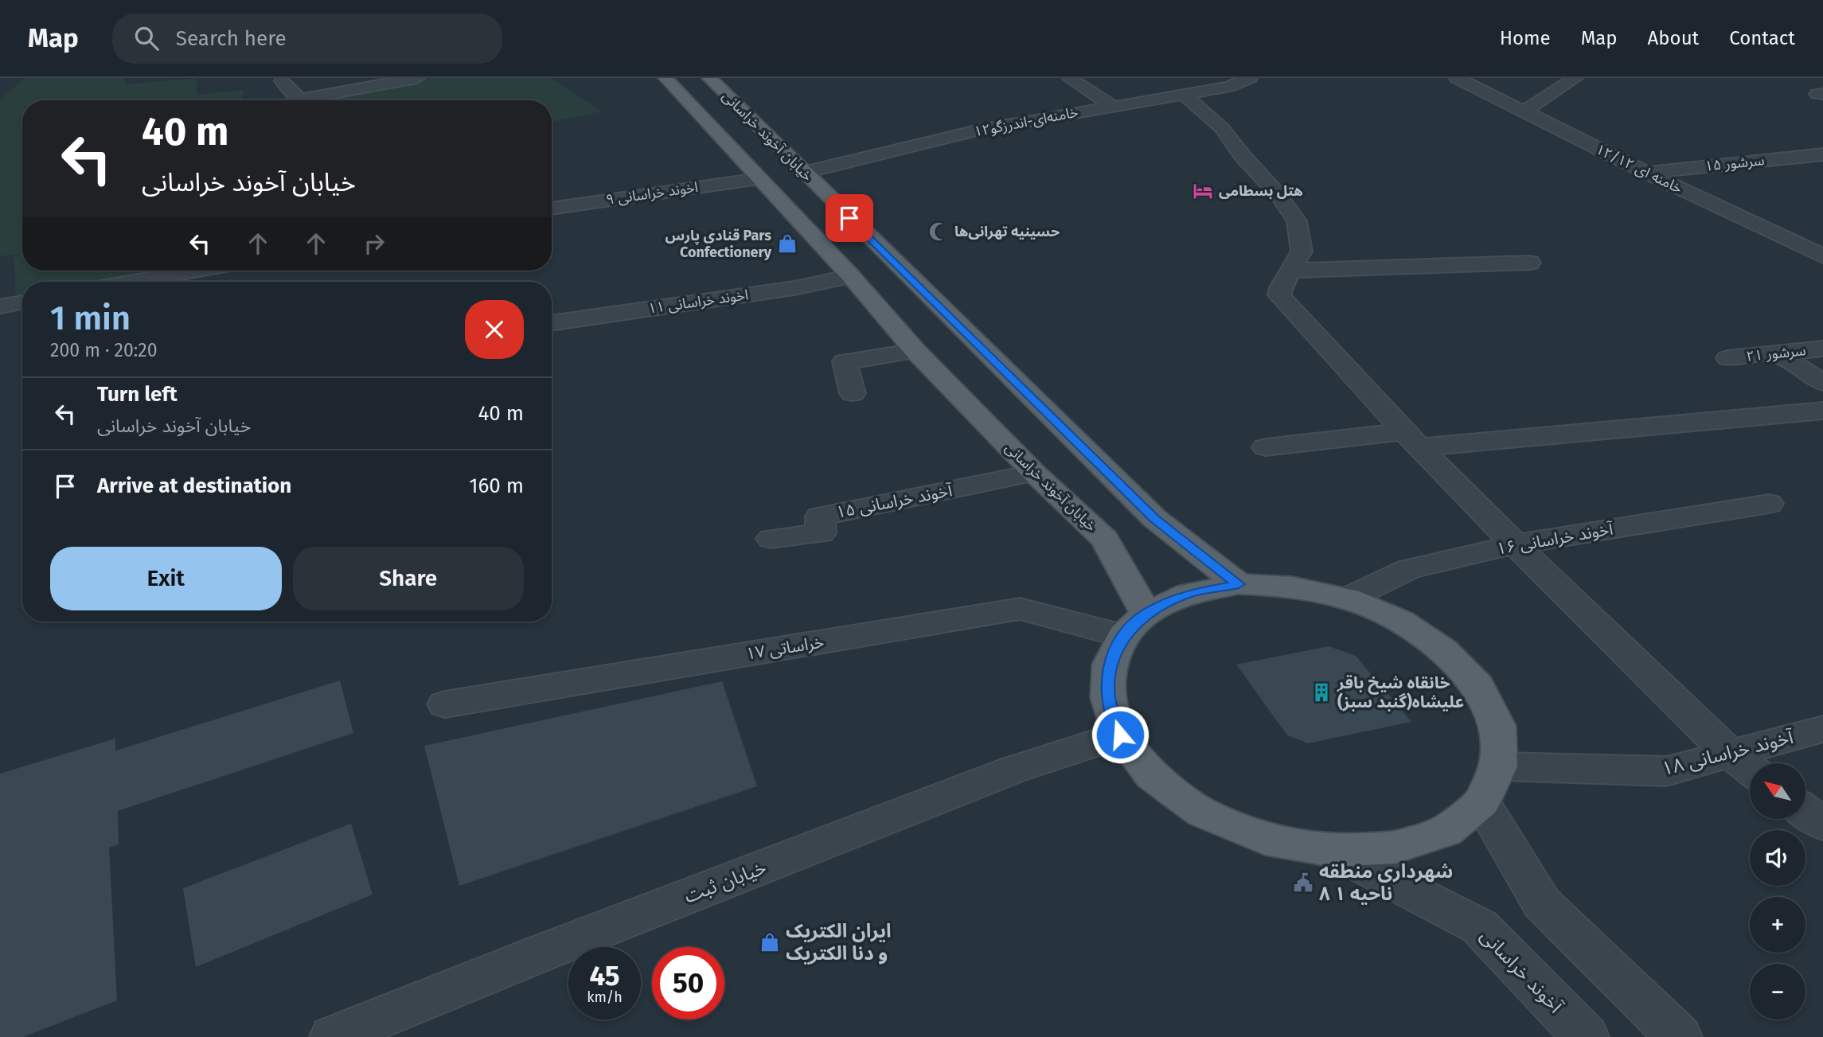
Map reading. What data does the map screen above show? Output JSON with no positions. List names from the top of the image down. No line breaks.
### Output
{"streets":{"main road":["خیابان آخوند خراسانی"],"street":["خامنه‌ای-اندرزگو۱۲","سرشور ۱۵","خامنه ای ۱۲/۱۲","اخوند خراسانی ۹","اخوند خراسانی ۱۱","سرشور ۲۱","آخوند خراسانی ۱۵","آخوند خراسانی ۱۶","خراساتی ۱۷","آخوند خراسانی ۱۸","خیابان ثبت","آخوند خراسانی"]},"crossings":[["خامنه‌ای-اندرزگو۱۲","خیابان آخوند خراسانی"],["خیابان آخوند خراسانی","اخوند خراسانی ۹"],["خیابان آخوند خراسانی","اخوند خراسانی ۱۱"],["خیابان آخوند خراسانی","آخوند خراسانی ۱۵"],["خیابان آخوند خراسانی","خراساتی ۱۷"],["سرشور ۱۵","خامنه ای ۱۲/۱۲"]],"places":{"hotel":["هتل بسطامی"],"mosque":["حسینیه تهرانی‌ها"],"shop":["قنادی پارس Pars Confectionery","ایران الکتریک و دنا الکتریک"],"building":["خانقاه شیخ باقر علیشاه(گنبد سبز)"],"public building":["شهرداری منطقه ۸ ناحیه ۱"]},"north":"top left","page":{"header":"Map","search":"Search here","nav":["Home","Map","About","Contact"],"turn":["40 m","خیابان آخوند خراسانی"],"heading":["1 min","200 m · 20:20"],"list":[{"name":"Turn left","note":"خیابان آخوند خراسانی","value":"40 m"},{"name":"Arrive at destination","value":"160 m"}],"buttons":["Exit","Share"],"map_buttons":["+","−"],"speed":"45 km/h","limit":"50"}}
